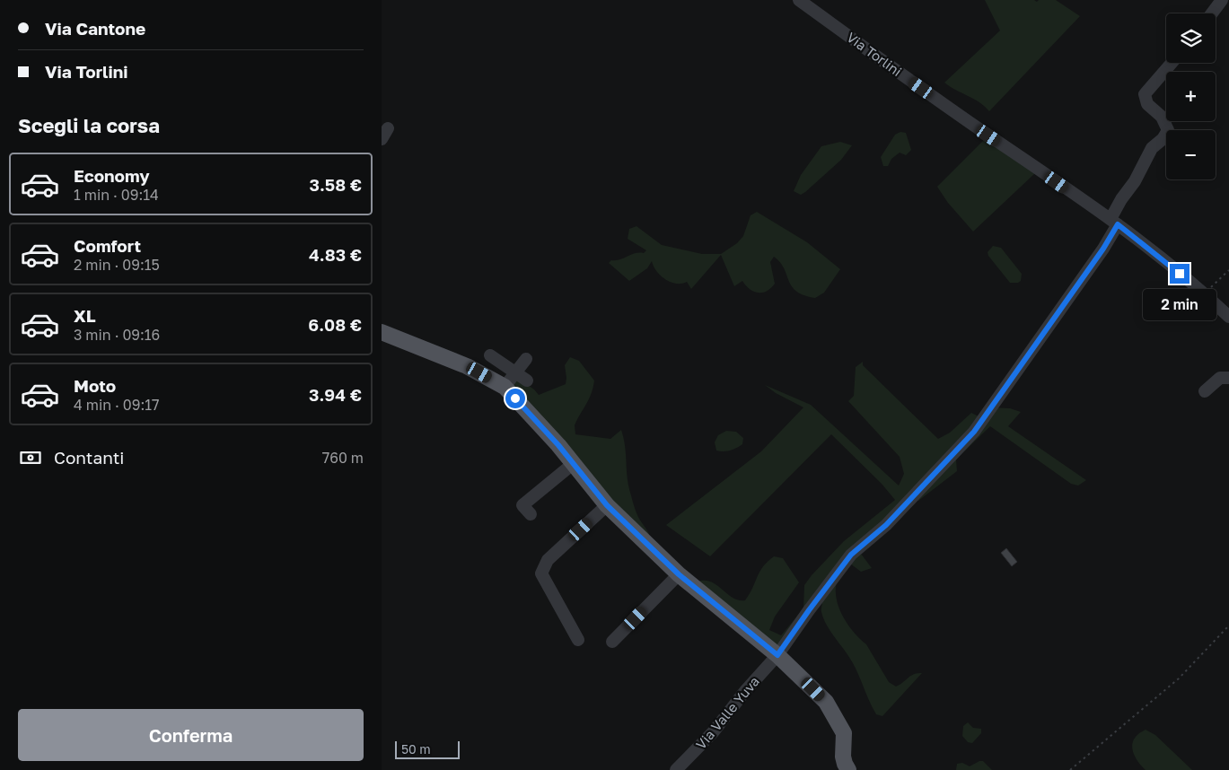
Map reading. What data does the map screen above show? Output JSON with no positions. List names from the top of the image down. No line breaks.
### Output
{"streets":{"street":["Via Torlini","Via Valle Yuva"]},"crossings":[["Via Torlini","Via Valle Yuva"]],"scale_bar":"50 m","page":{"banner":["Via Cantone","Via Torlini"],"map_buttons":["+","−"],"heading":"Scegli la corsa","list":[{"name":"Economy","note":"1 min · 09:14","value":"3.58 €"},{"name":"Comfort","note":"2 min · 09:15","value":"4.83 €"},{"name":"XL","note":"3 min · 09:16","value":"6.08 €"},{"name":"Moto","note":"4 min · 09:17","value":"3.94 €"}],"bubble":"2 min","pay":["Contanti","760 m"],"buttons":"Conferma","scale":"50 m"}}
